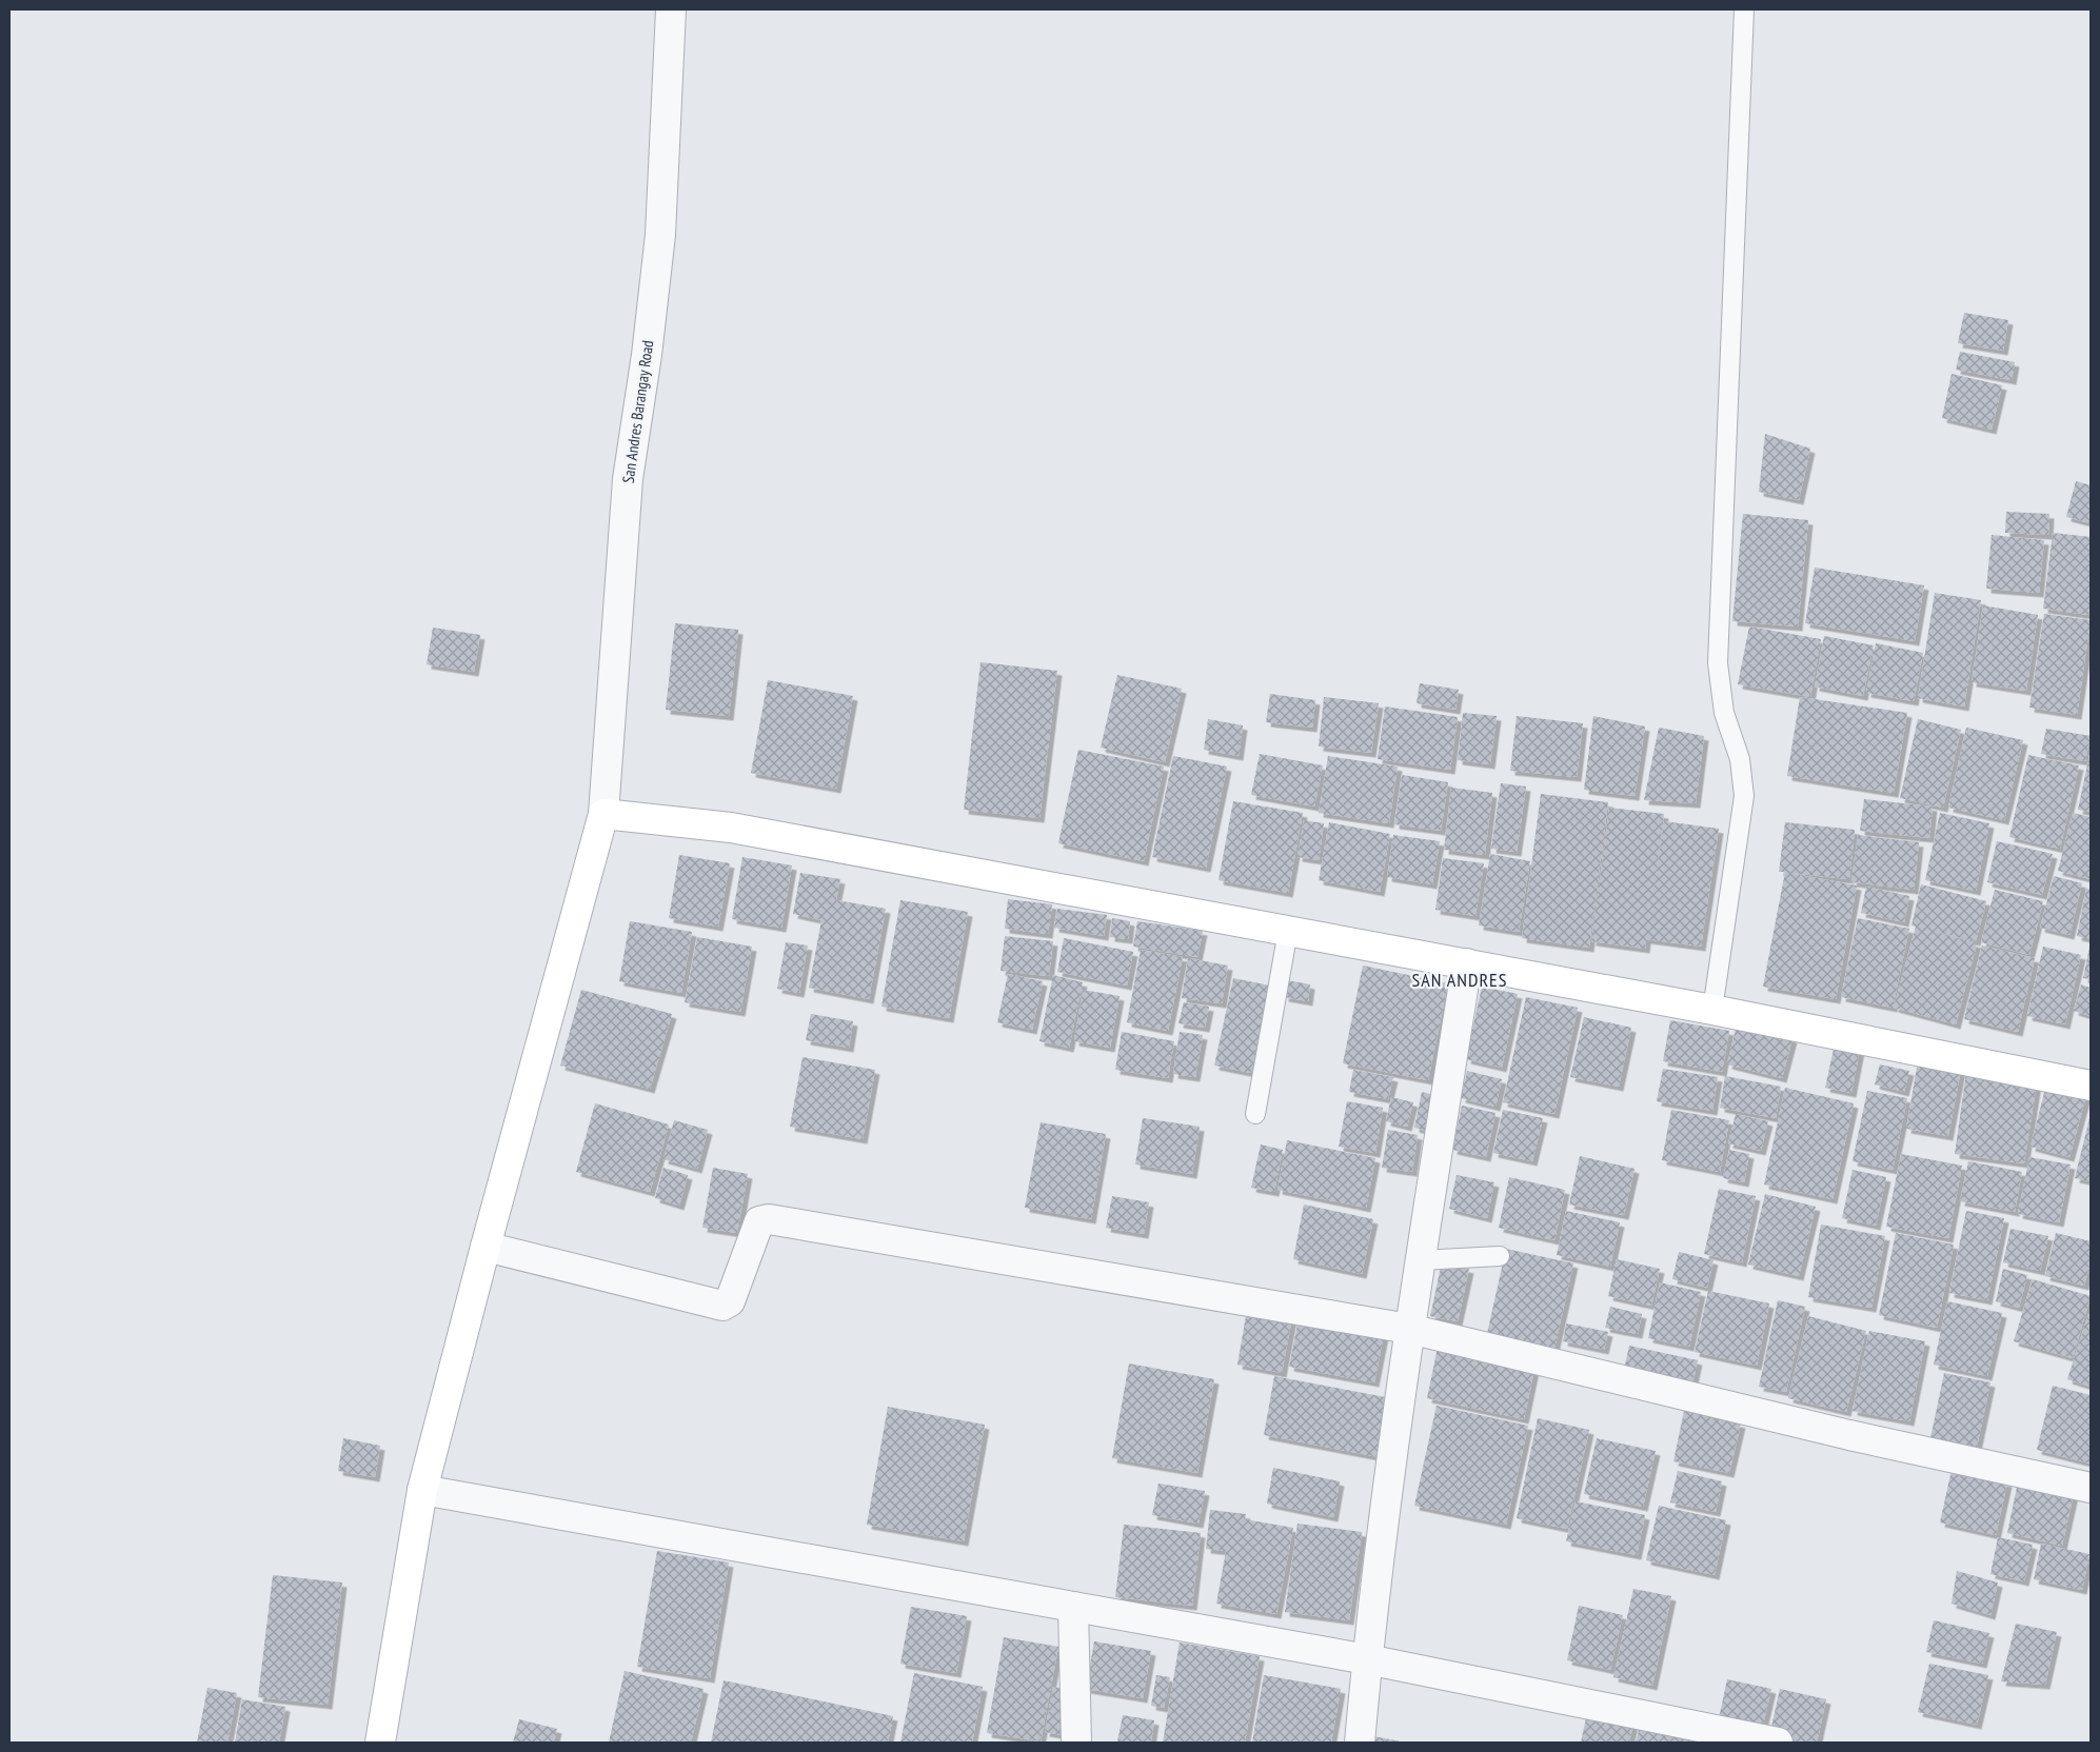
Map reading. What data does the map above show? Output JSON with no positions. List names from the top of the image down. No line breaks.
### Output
{"streets":{"street":["San Andres Barangay Road"]},"districts":["SAN ANDRES"]}
